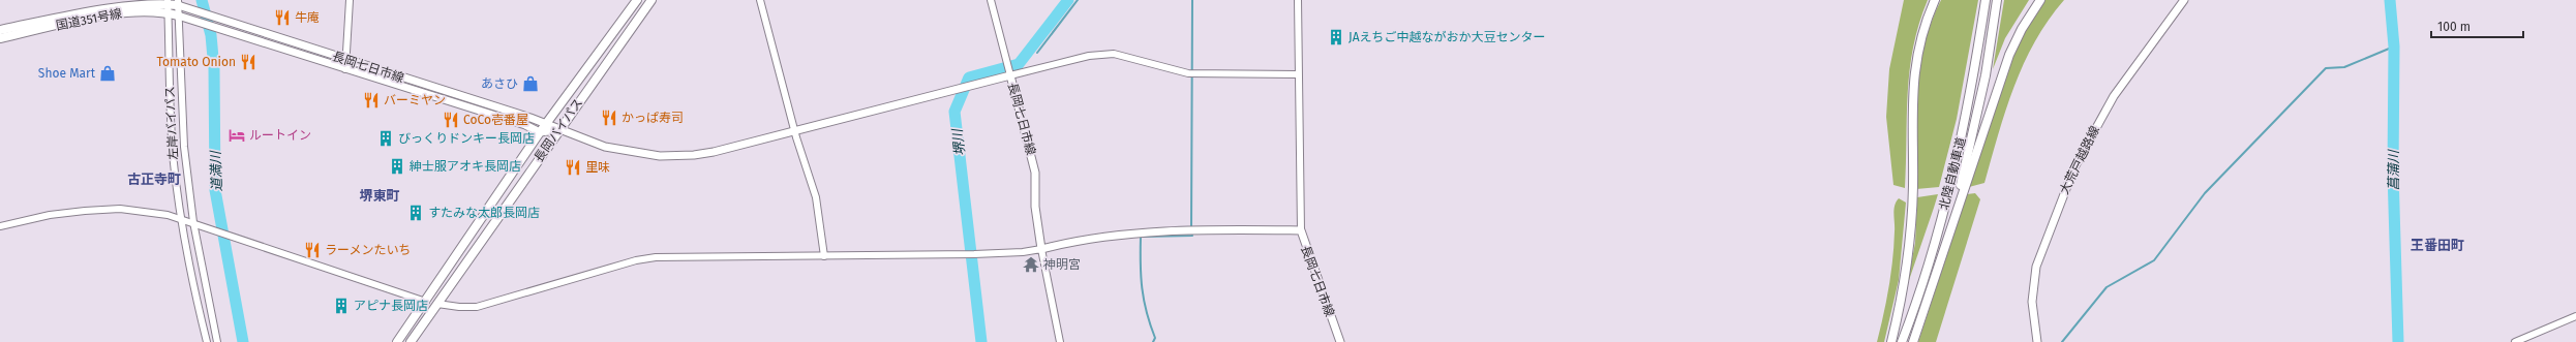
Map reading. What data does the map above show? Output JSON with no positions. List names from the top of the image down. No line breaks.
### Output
{"streets":{"highway":["国道351号線","長岡バイパス","北陸自動車道"],"main road":["長岡七日市線","大荒戸越路線"],"street":["左岸バイパス"]},"crossings":[["国道351号線","長岡七日市線"],["国道351号線","左岸バイパス"],["長岡七日市線","左岸バイパス"],["長岡七日市線","長岡バイパス"]],"districts":["古正寺町","堺東町","王番田町"],"water":["堺川","菖蒲川","道満川"],"places":{"restaurant":["牛庵","Tomato Onion","バーミヤン","かっぱ寿司","CoCo壱番屋","里味","ラーメンたいち"],"building":["JAえちご中越ながおか大豆センター","びっくりドンキー長岡店","紳士服アオキ長岡店","すたみな太郎長岡店","アピナ長岡店"],"shop":["Shoe Mart","あさひ"],"hotel":["ルートイン"],"temple":["神明宮"]},"scale_bar":"100 m"}
